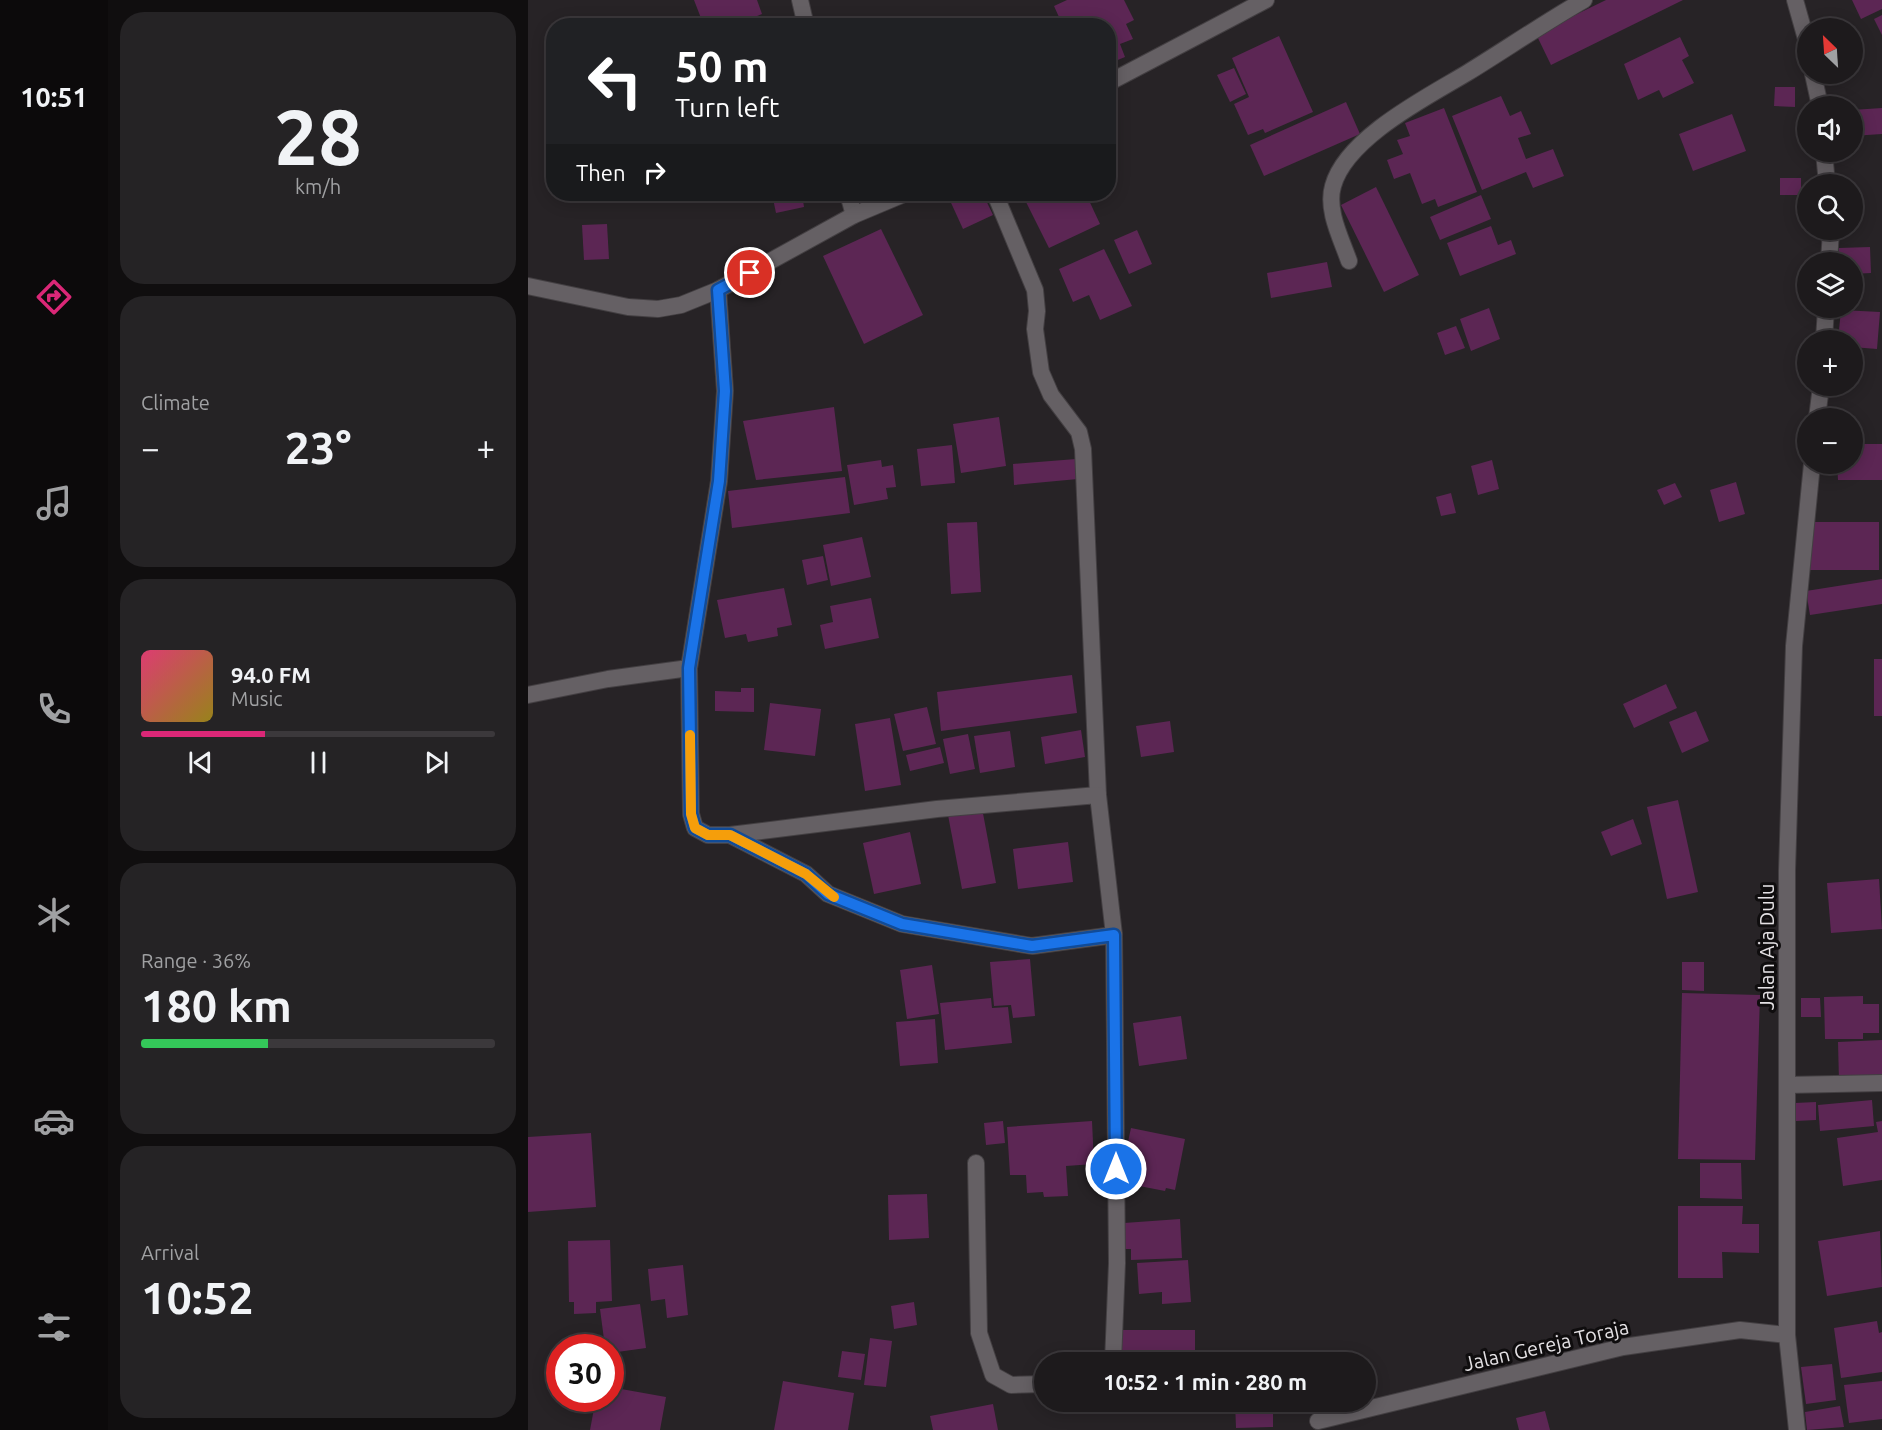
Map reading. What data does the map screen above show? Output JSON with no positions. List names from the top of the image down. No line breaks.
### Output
{"streets":{"street":["Jalan Aja Dulu","Jalan Gereja Toraja"]},"crossings":[["Jalan Aja Dulu","Jalan Gereja Toraja"]],"north":"top left","page":{"tabs":"10:51","tile":[["28","km/h"],"Climate",["Range · 36%","180 km"],["Arrival","10:52"]],"map_buttons":["+","−"],"turn":["50 m","Turn left"],"then":"Then","heat":["−","23°","+"],"song":["94.0 FM","Music"],"limit":"30","trip":"10:52 · 1 min · 280 m"}}
